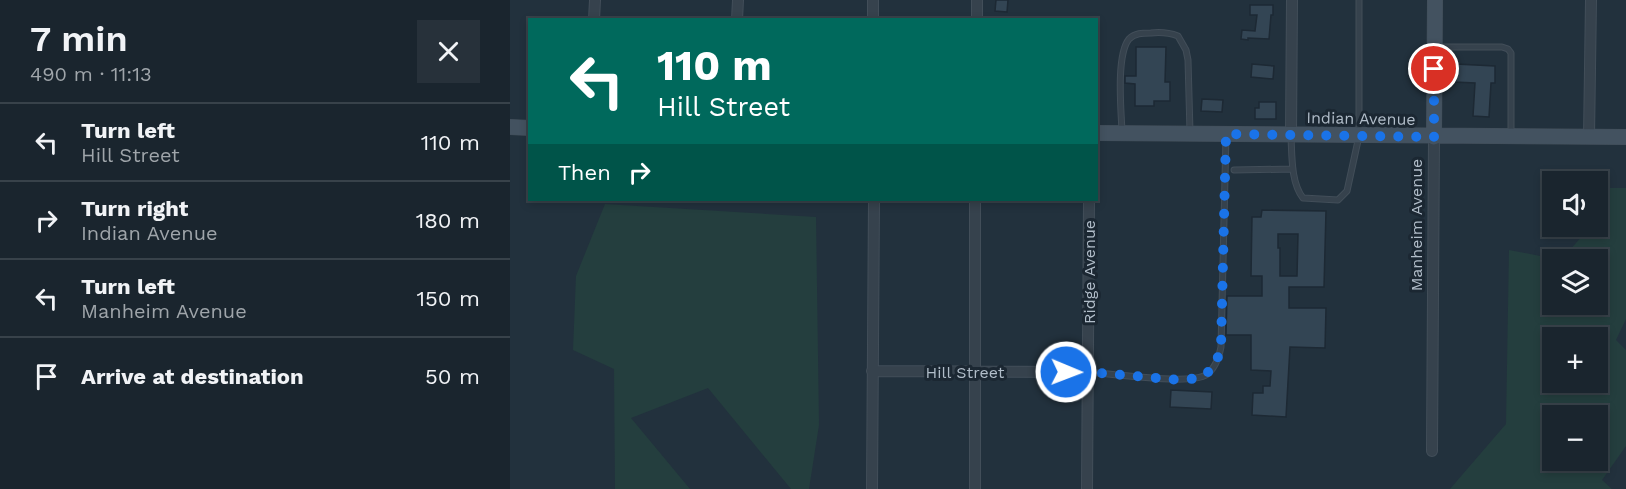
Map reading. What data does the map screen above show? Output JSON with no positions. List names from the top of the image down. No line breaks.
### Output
{"streets":{"street":["Indian Avenue","Manheim Avenue","Ridge Avenue","Hill Street"]},"crossings":[["Indian Avenue","Manheim Avenue"],["Indian Avenue","Hill Street"],["Ridge Avenue","Hill Street"]],"page":{"heading":["7 min","490 m · 11:13"],"turn":["110 m","Hill Street"],"list":[{"name":"Turn left","note":"Hill Street","value":"110 m"},{"name":"Turn right","note":"Indian Avenue","value":"180 m"},{"name":"Turn left","note":"Manheim Avenue","value":"150 m"},{"name":"Arrive at destination","value":"50 m"}],"then":"Then","map_buttons":["+","−"]}}
